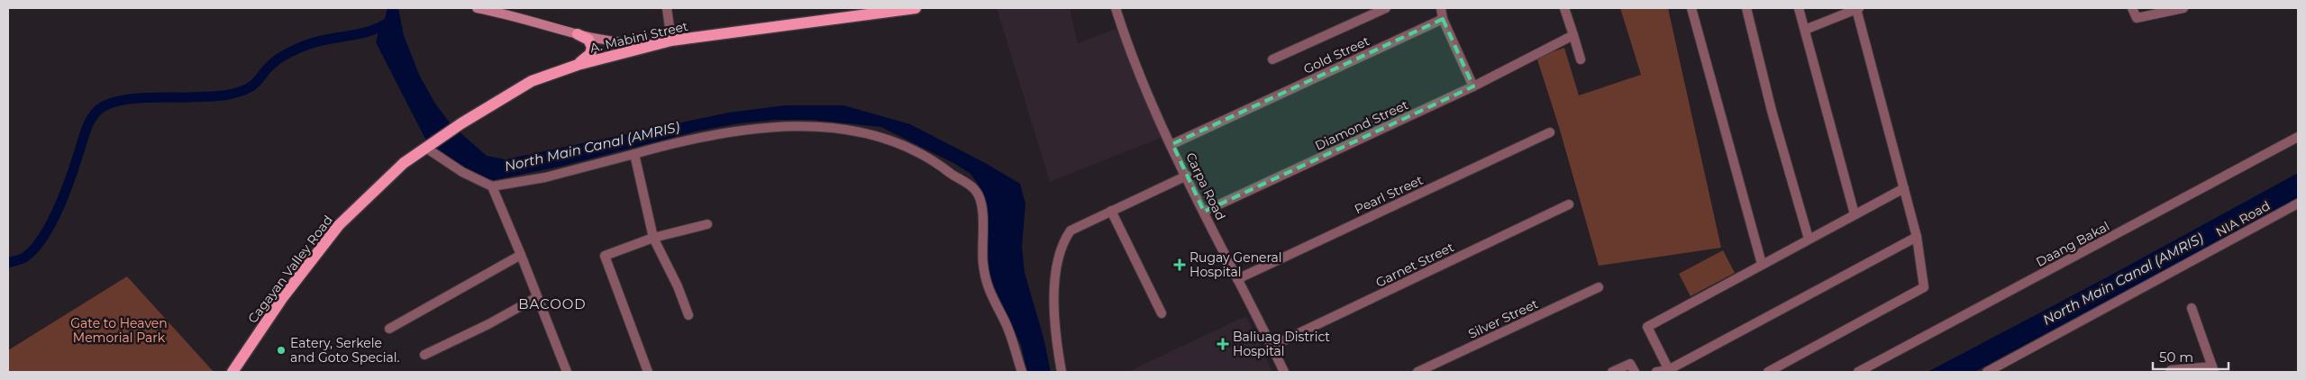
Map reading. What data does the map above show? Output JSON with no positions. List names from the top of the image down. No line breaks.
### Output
{"streets":{"main road":["A. Mabini Street","Cagayan Valley Road"],"street":["Gold Street","Diamond Street","Carpa Road","Pearl Street","NIA Road","Daang Bakal","Garnet Street","Silver Street"]},"crossings":[["A. Mabini Street","Cagayan Valley Road"],["Gold Street","Carpa Road"],["Diamond Street","Carpa Road"],["Carpa Road","Pearl Street"],["Carpa Road","Garnet Street"]],"districts":["BACOOD"],"water":["North Main Canal (AMRIS)"],"parks":["Gate to Heaven Memorial Park"],"places":{"health":["Rugay General Hospital","Baliuag District Hospital"],"other":["Eatery, Serkele and Goto Special."]},"scale_bar":"50 m"}
